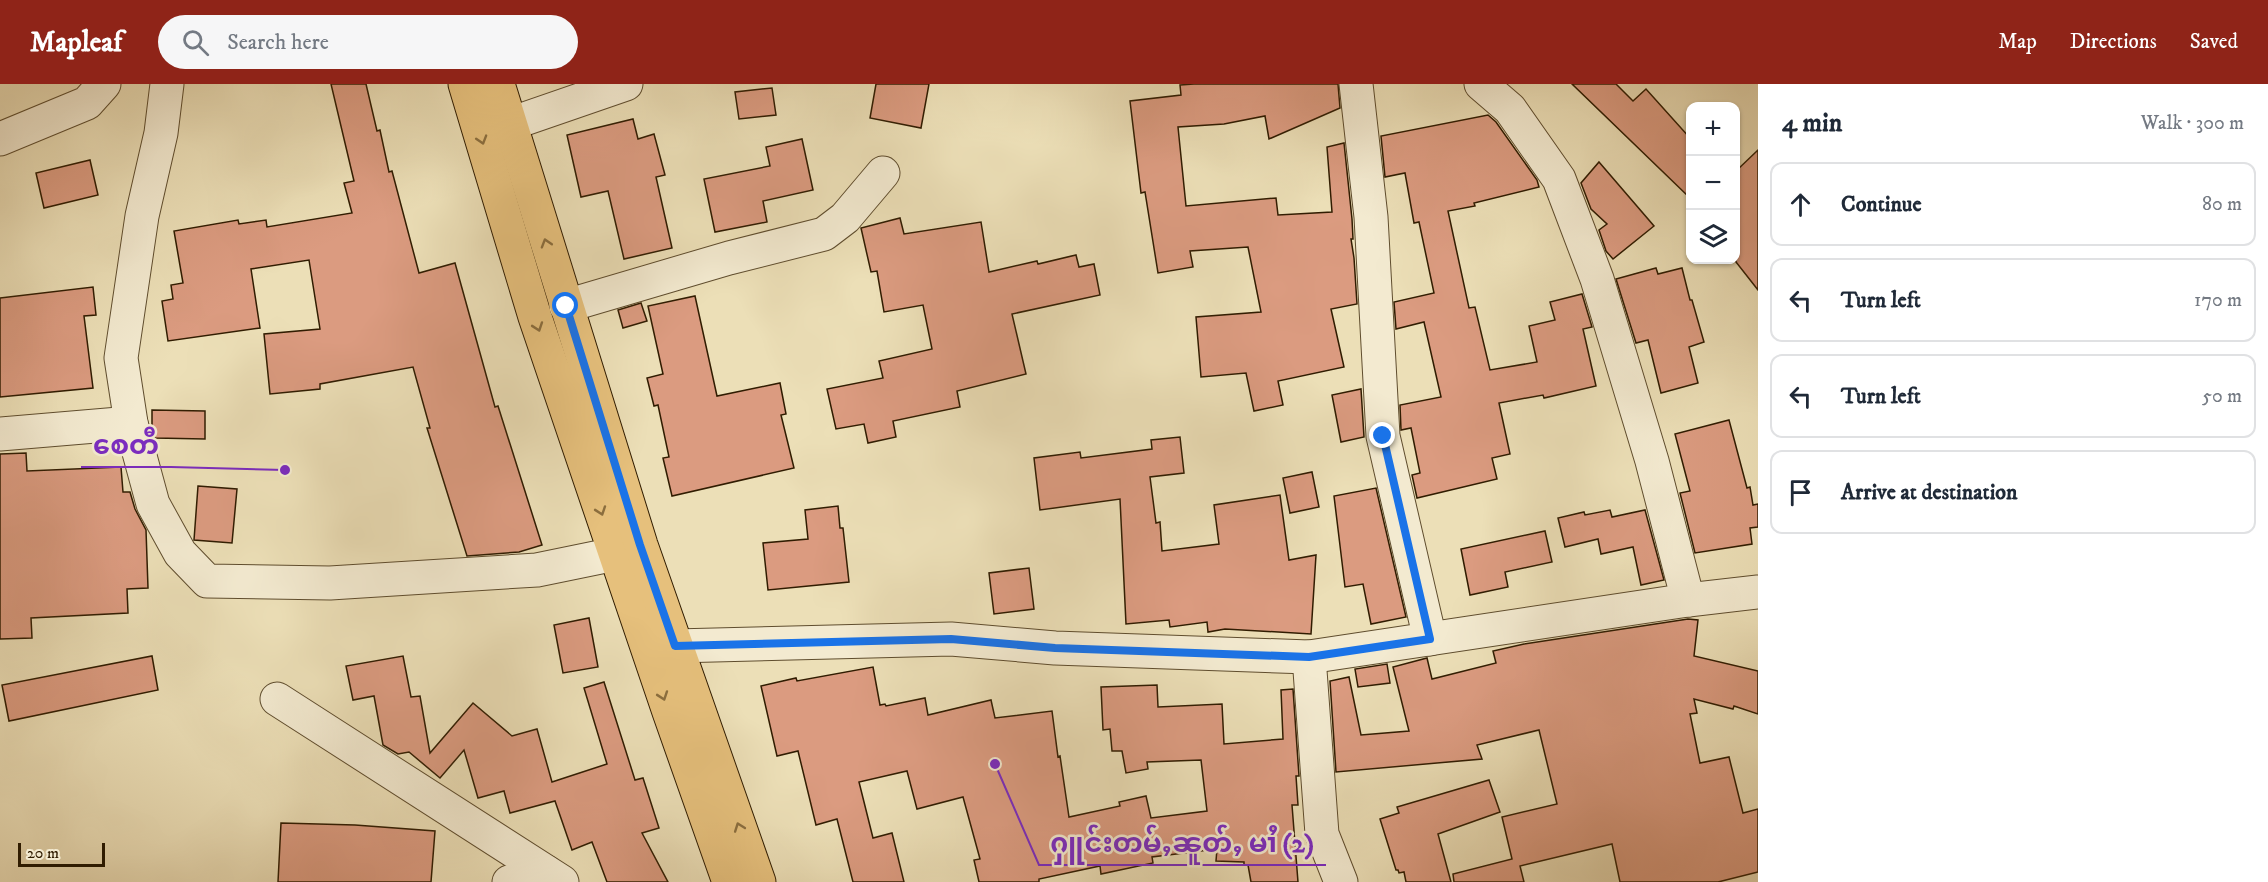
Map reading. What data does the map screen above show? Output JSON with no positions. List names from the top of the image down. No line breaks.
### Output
{"places":["စေတီ","ႁူင်းတမ်ႇၼူတ်ႇ မၢႆ (2)"],"scale_bar":"20 m","page":{"header":"Mapleaf","search":"Search here","nav":["Map","Directions","Saved"],"heading":["4 min","Walk · 300 m"],"map_buttons":["+","−"],"list":[["Continue","80 m"],["Turn left","170 m"],["Turn left","50 m"],"Arrive at destination"],"scale":"20 m"}}
